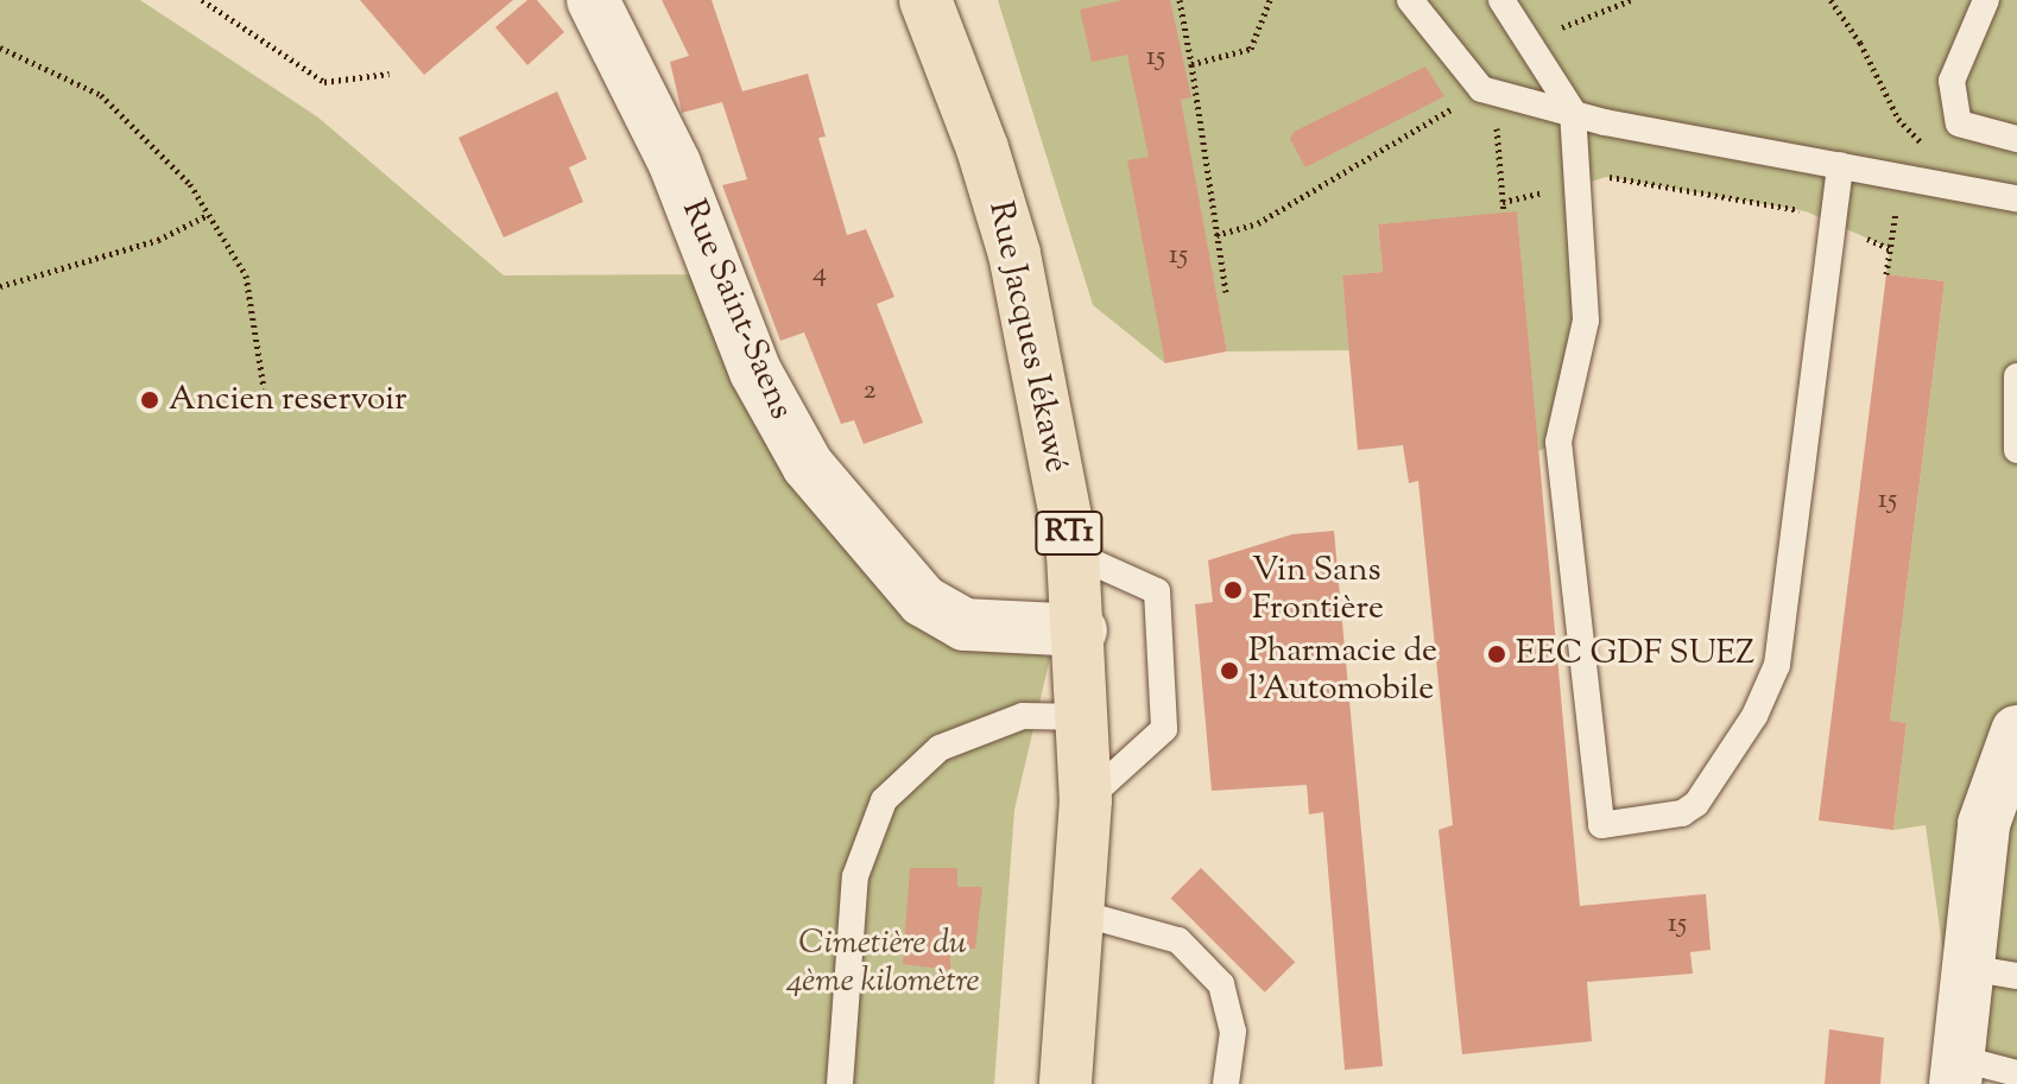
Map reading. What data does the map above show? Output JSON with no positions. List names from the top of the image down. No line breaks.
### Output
{"streets":{"main road":["Rue Jacques Iékawé","RT1"],"street":["Rue Saint-Saens"]},"crossings":[["Rue Saint-Saens","Rue Jacques Iékawé"]],"parks":["Cimetière du 4ème kilomètre"],"places":["Ancien reservoir","Vin Sans Frontière","EEC GDF SUEZ","Pharmacie de l'Automobile"],"house_numbers":["15","15","4","2","15","15"]}
